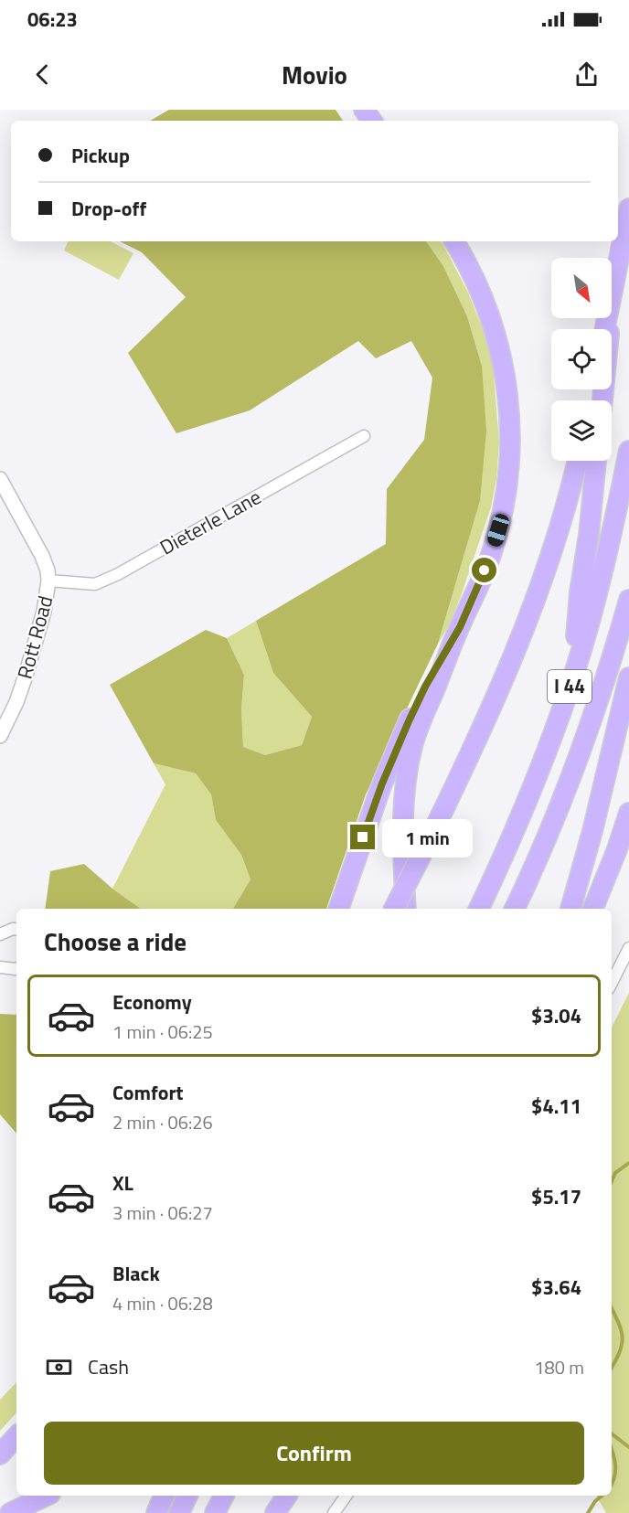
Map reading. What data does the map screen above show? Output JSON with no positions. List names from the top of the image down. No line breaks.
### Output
{"streets":{"highway":["I 44"],"street":["Dieterle Lane","Rott Road"]},"crossings":[["Dieterle Lane","Rott Road"]],"north":"bottom right","page":{"status":"06:23","header":"Movio","banner":["Pickup","Drop-off"],"bubble":"1 min","heading":"Choose a ride","list":[{"name":"Economy","note":"1 min · 06:25","value":"$3.04"},{"name":"Comfort","note":"2 min · 06:26","value":"$4.11"},{"name":"XL","note":"3 min · 06:27","value":"$5.17"},{"name":"Black","note":"4 min · 06:28","value":"$3.64"}],"pay":["Cash","180 m"],"buttons":"Confirm"}}
